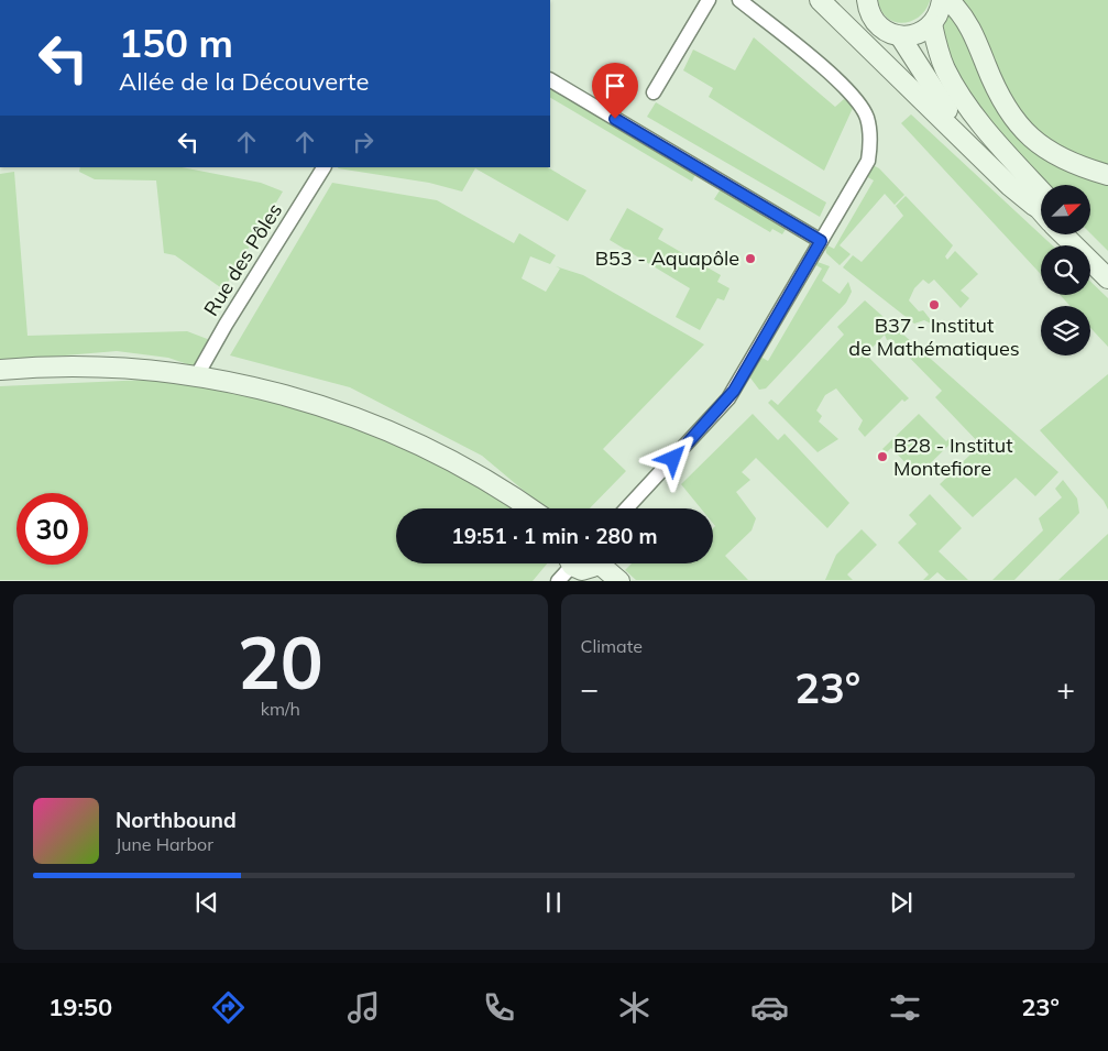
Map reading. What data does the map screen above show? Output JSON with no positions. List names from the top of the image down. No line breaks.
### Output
{"streets":{"street":["Rue des Pôles"]},"places":["B53 - Aquapôle","B37 - Institut de Mathématiques","B28 - Institut Montefiore"],"north":"top right","page":{"turn":["150 m","Allée de la Découverte"],"limit":"30","trip":"19:51 · 1 min · 280 m","tile":[["20","km/h"],"Climate"],"heat":["−","23°","+"],"song":["Northbound","June Harbor"],"tabs":["19:50","23°"]}}
